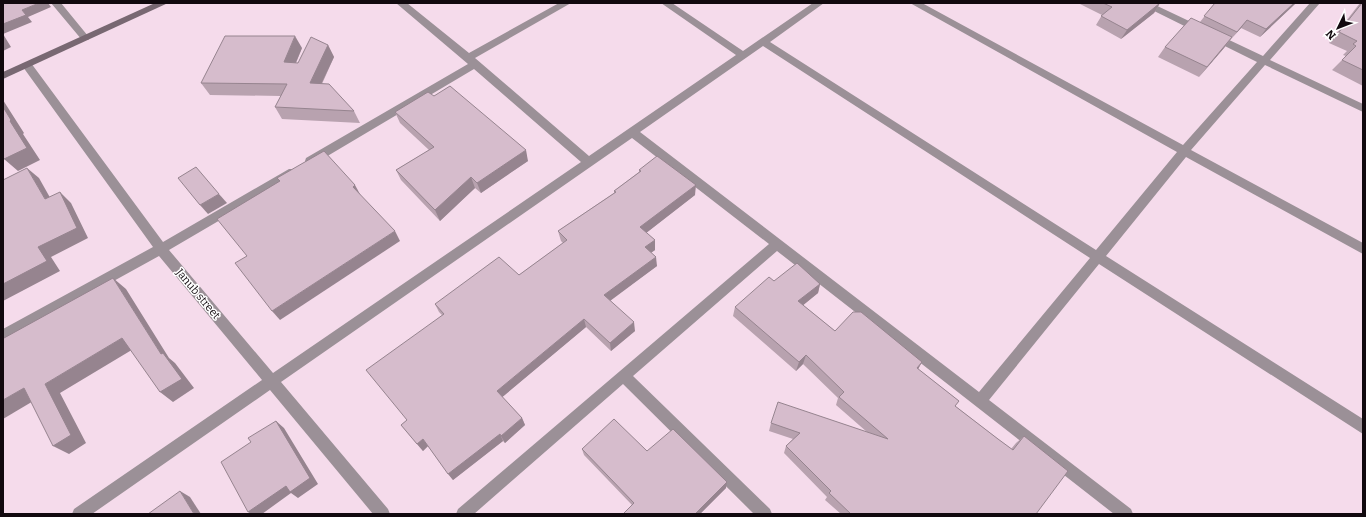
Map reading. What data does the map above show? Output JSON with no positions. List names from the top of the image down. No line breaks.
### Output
{"streets":{"street":["Janub street"]},"north":"bottom left"}
